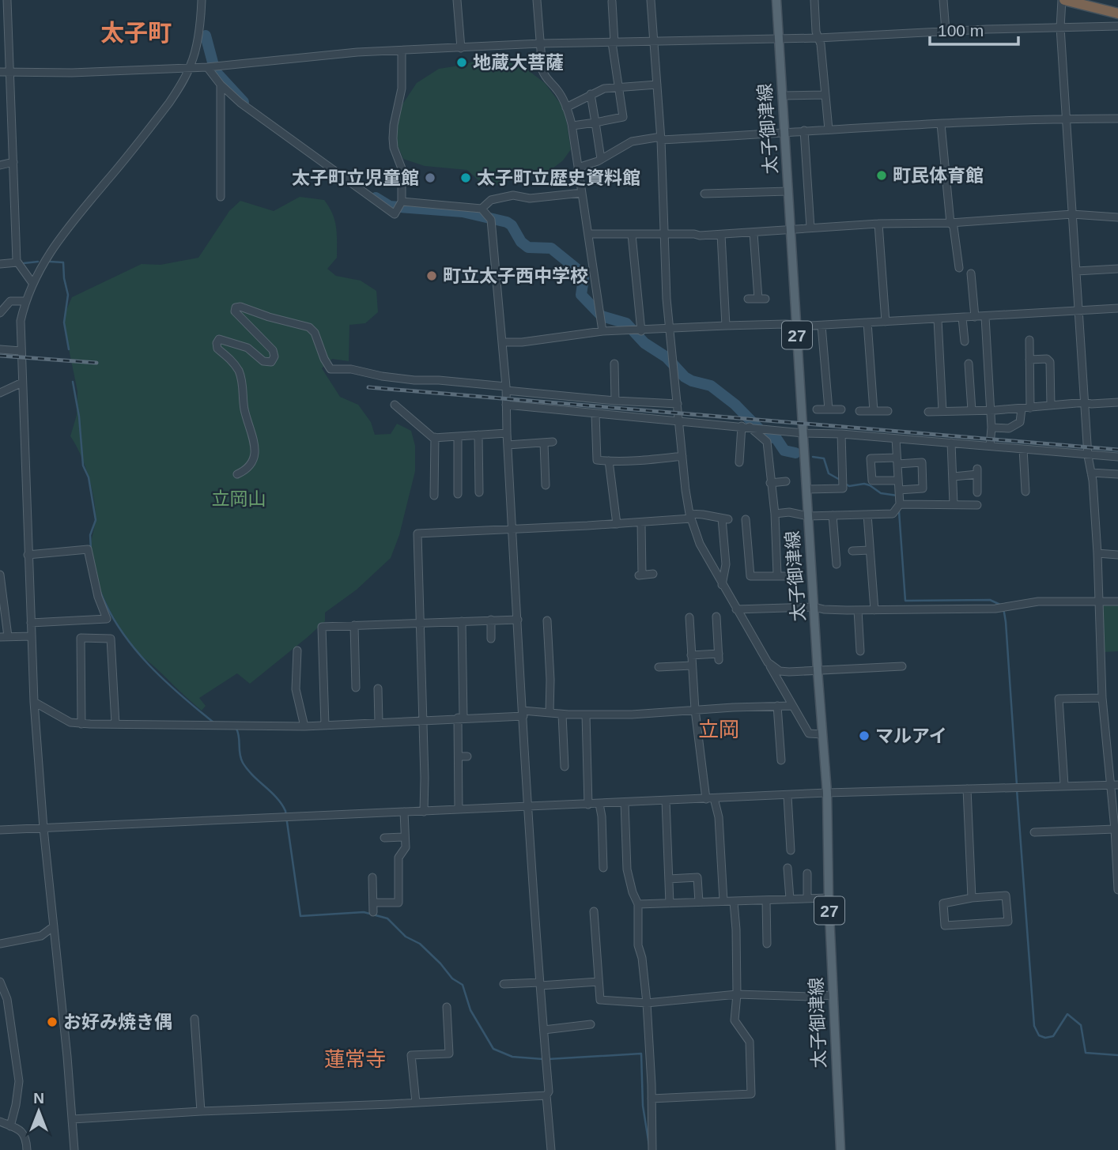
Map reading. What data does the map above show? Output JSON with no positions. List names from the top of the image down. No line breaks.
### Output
{"streets":{"main road":["太子御津線","27"]},"districts":["太子町","立岡","蓮常寺"],"parks":["立岡山"],"places":["地蔵大菩薩","町民体育館","太子町立児童館","太子町立歴史資料館","町立太子西中学校","マルアイ","お好み焼き偶"],"scale_bar":"100 m","north":"top"}
